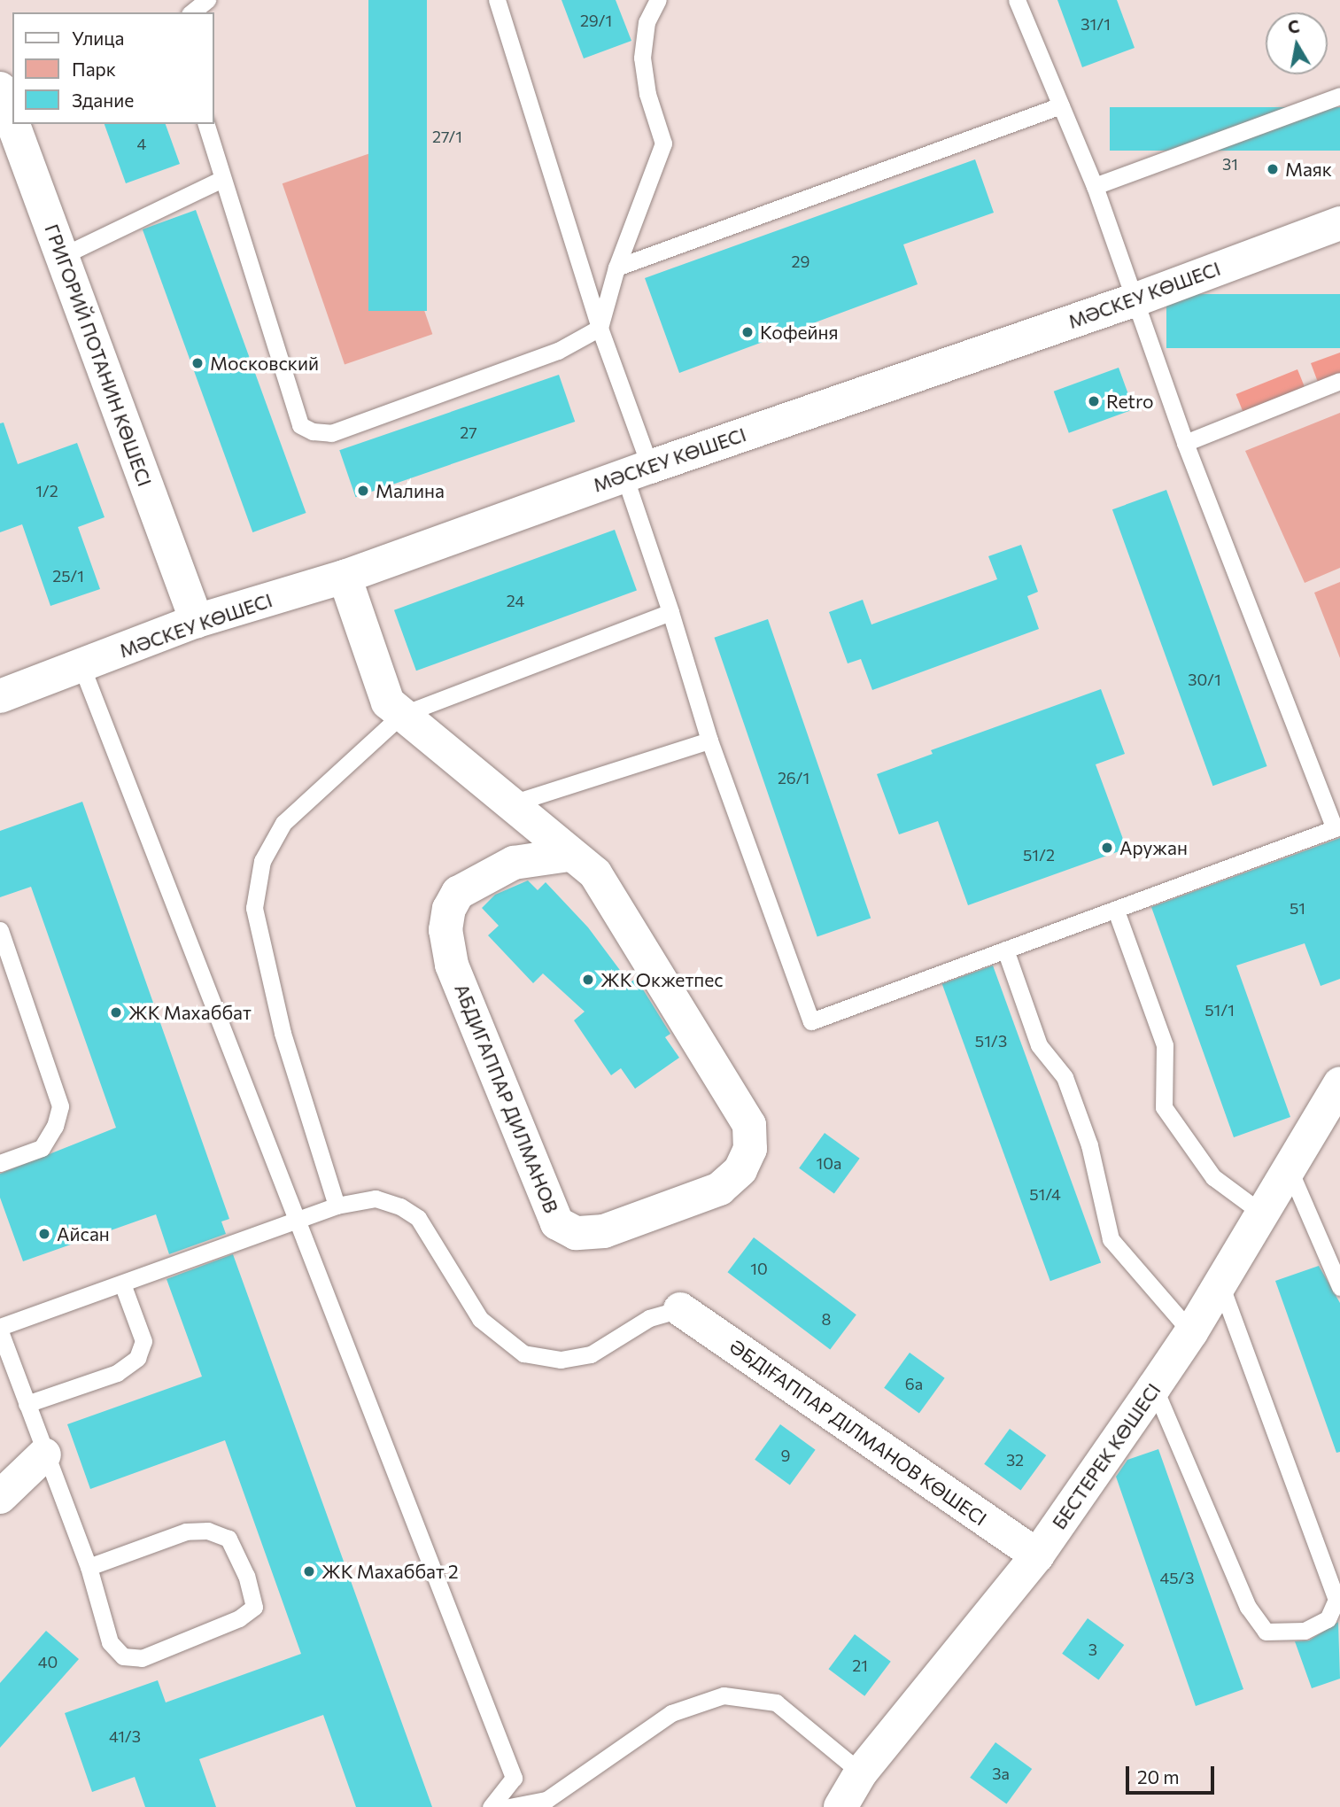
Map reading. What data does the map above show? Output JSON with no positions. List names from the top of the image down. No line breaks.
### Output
{"streets":{"street":["МӘСКЕУ КӨШЕСІ","ГРИГОРИЙ ПОТАНИН КӨШЕСІ","АБДИГАППАР ДИЛМАНОВ","ӘБДІҒАППАР ДІЛМАНОВ КӨШЕСІ","БЕСТЕРЕК КӨШЕСІ"]},"crossings":[["МӘСКЕУ КӨШЕСІ","ГРИГОРИЙ ПОТАНИН КӨШЕСІ"],["ӘБДІҒАППАР ДІЛМАНОВ КӨШЕСІ","БЕСТЕРЕК КӨШЕСІ"]],"places":["Маяк","Кофейня","Московский","Retro","Малина","Аружан","ЖК Окжетпес","ЖК Махаббат","Айсан","ЖК Махаббат 2"],"house_numbers":["29/1","31/1","27/1","4","31","29","27","1/2","25/1","24","30/1","26/1","51/2","51","51/1","51/3","10а","51/4","10","8","6а","9","32","45/3","3","40","21","41/3","3а"],"legend":["Улица","Парк","Здание"],"scale_bar":"20 m","north":"top"}
